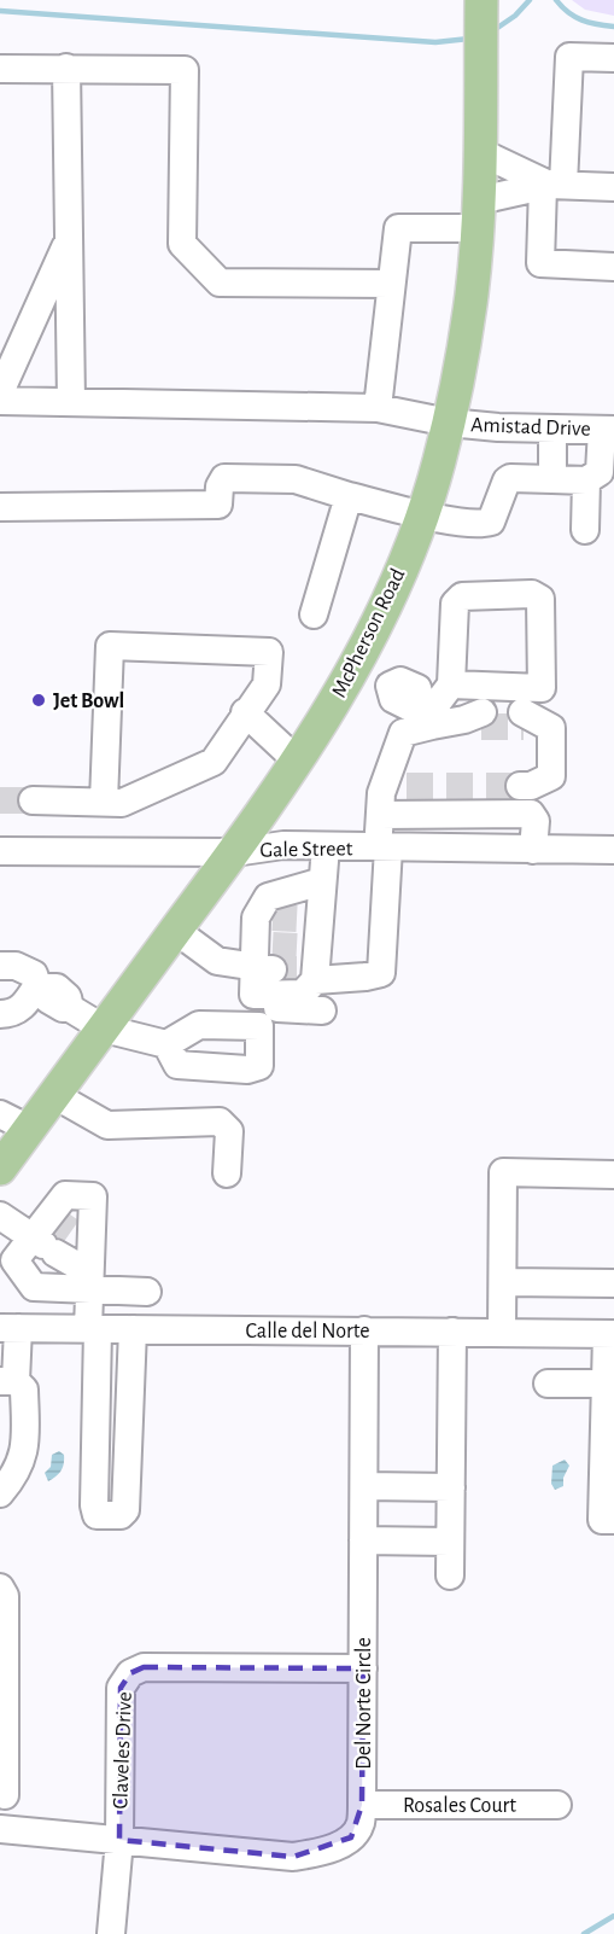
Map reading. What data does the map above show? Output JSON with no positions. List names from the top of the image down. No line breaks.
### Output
{"streets":{"main road":["McPherson Road"],"street":["Amistad Drive","Gale Street","Calle del Norte","Del Norte Circle","Claveles Drive","Rosales Court"]},"crossings":[["Amistad Drive","McPherson Road"],["McPherson Road","Gale Street"],["Calle del Norte","Del Norte Circle"],["Del Norte Circle","Claveles Drive"],["Del Norte Circle","Rosales Court"]],"places":["Jet Bowl"]}
